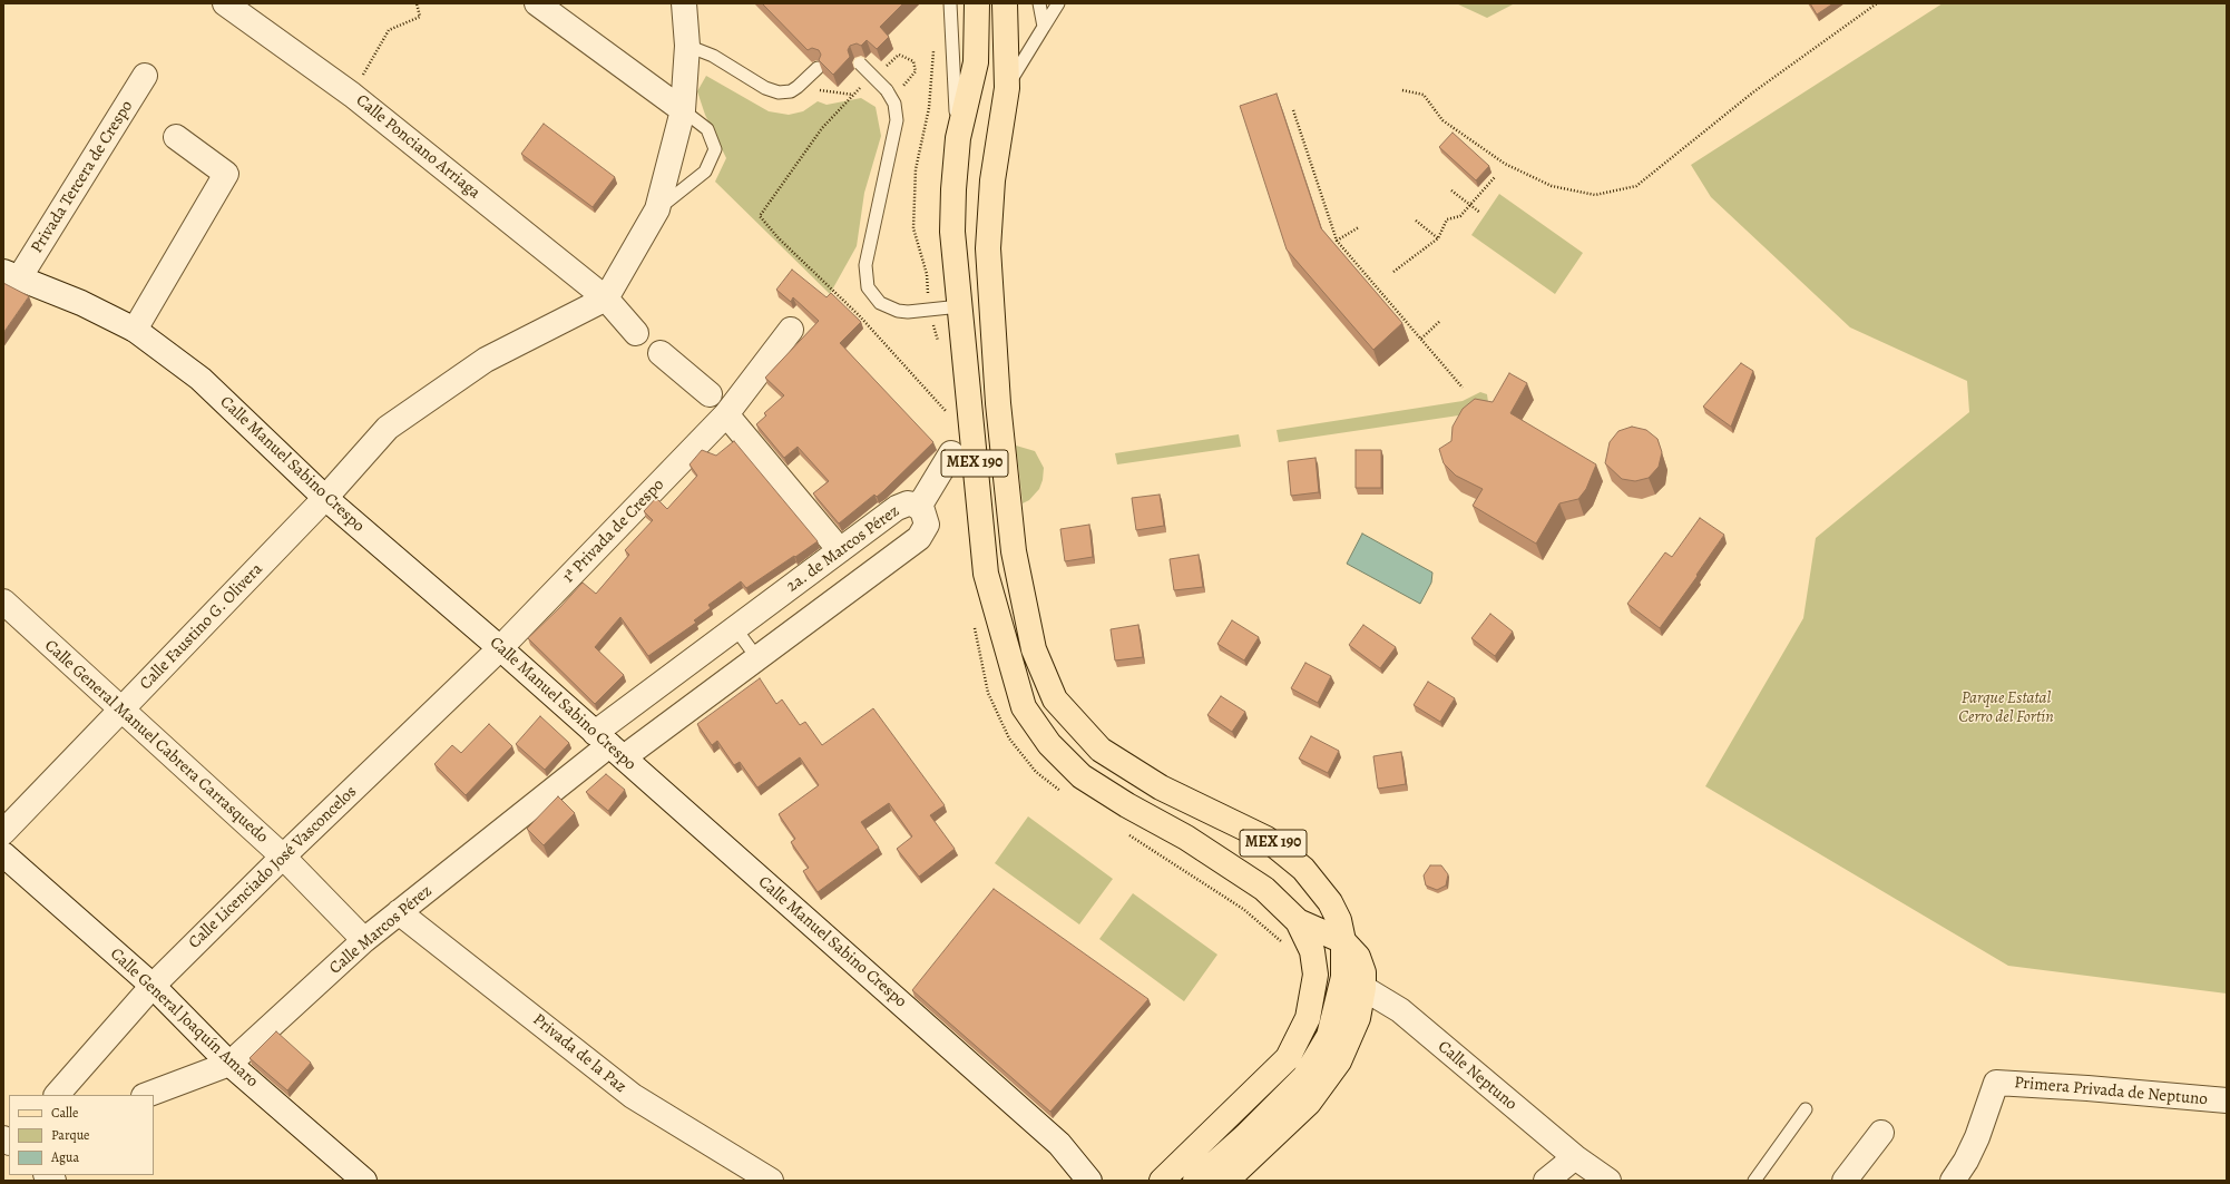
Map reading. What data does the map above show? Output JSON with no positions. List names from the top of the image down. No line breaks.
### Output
{"streets":{"main road":["MEX 190"],"street":["Calle Ponciano Arriaga","Privada Tercera de Crespo","Calle Manuel Sabino Crespo","1ª Privada de Crespo","2a. de Marcos Pérez","Calle Faustino G. Olivera","Calle General Manuel Cabrera Carrasquedo","Calle Licenciado José Vasconcelos","Calle Marcos Pérez","Calle General Joaquín Amaro","Privada de la Paz","Calle Neptuno","Primera Privada de Neptuno"]},"crossings":[["Calle Ponciano Arriaga","Calle Faustino G. Olivera"],["Privada Tercera de Crespo","Calle Manuel Sabino Crespo"],["Calle Manuel Sabino Crespo","1ª Privada de Crespo"],["Calle Manuel Sabino Crespo","2a. de Marcos Pérez"],["Calle Manuel Sabino Crespo","Calle Faustino G. Olivera"],["Calle Manuel Sabino Crespo","Calle Licenciado José Vasconcelos"],["Calle Manuel Sabino Crespo","Calle Marcos Pérez"],["1ª Privada de Crespo","Calle Licenciado José Vasconcelos"],["2a. de Marcos Pérez","Calle Marcos Pérez"],["Calle Faustino G. Olivera","Calle General Manuel Cabrera Carrasquedo"],["Calle General Manuel Cabrera Carrasquedo","Calle Licenciado José Vasconcelos"],["Calle General Manuel Cabrera Carrasquedo","Calle Marcos Pérez"],["Calle Licenciado José Vasconcelos","Calle General Joaquín Amaro"],["Calle Marcos Pérez","Calle General Joaquín Amaro"],["Calle Marcos Pérez","Privada de la Paz"]],"parks":["Parque Estatal Cerro del Fortín"],"legend":["Calle","Parque","Agua"]}
